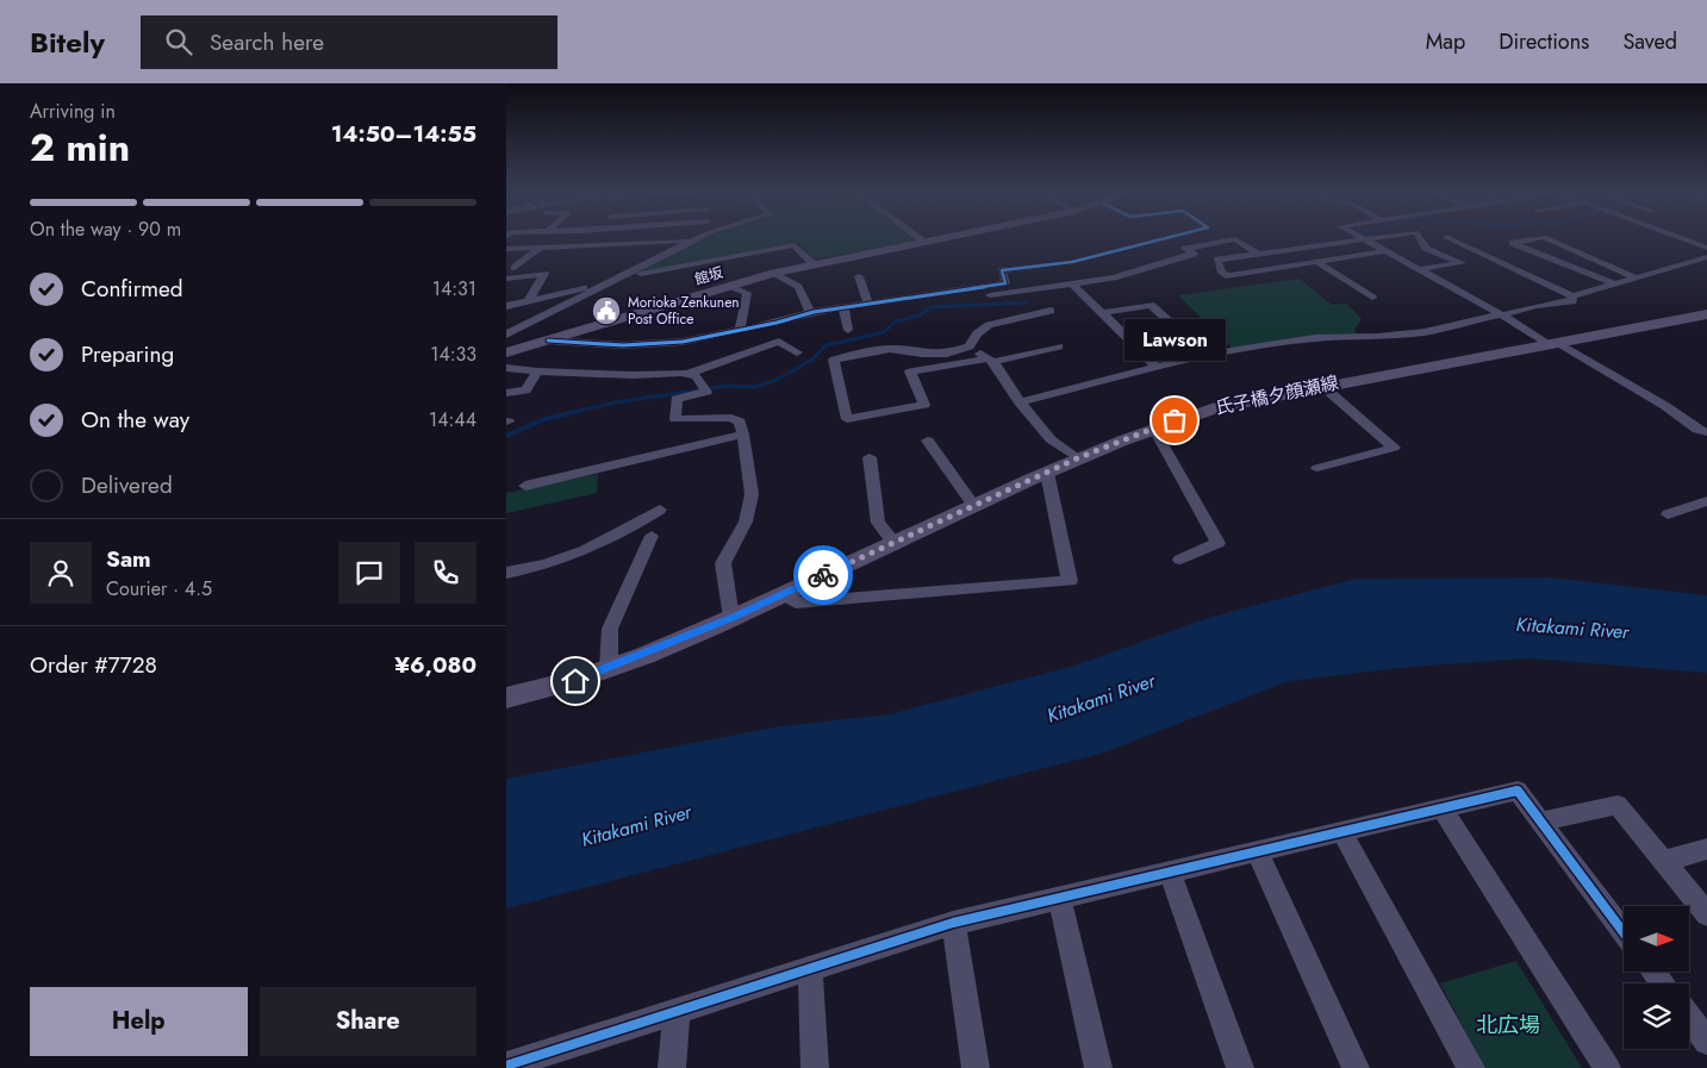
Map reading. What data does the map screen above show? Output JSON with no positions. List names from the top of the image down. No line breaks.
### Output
{"streets":{"main road":["館坂","氏子橋夕顔瀬線"]},"water":["Kitakami River"],"parks":["北広場"],"places":{"public building":["Morioka Zenkunen Post Office"],"other":["Lawson"]},"north":"right","page":{"header":"Bitely","search":"Search here","nav":["Map","Directions","Saved"],"heading":["2 min","Arriving in","14:50–14:55"],"panel":["Sam","Courier · 4.5","Order #7728","¥6,080"],"bar":"On the way · 90 m","list":[["Confirmed","14:31"],["Preparing","14:33"],["On the way","14:44"],"Delivered"],"bubble":"Lawson","buttons":["Help","Share"]}}
